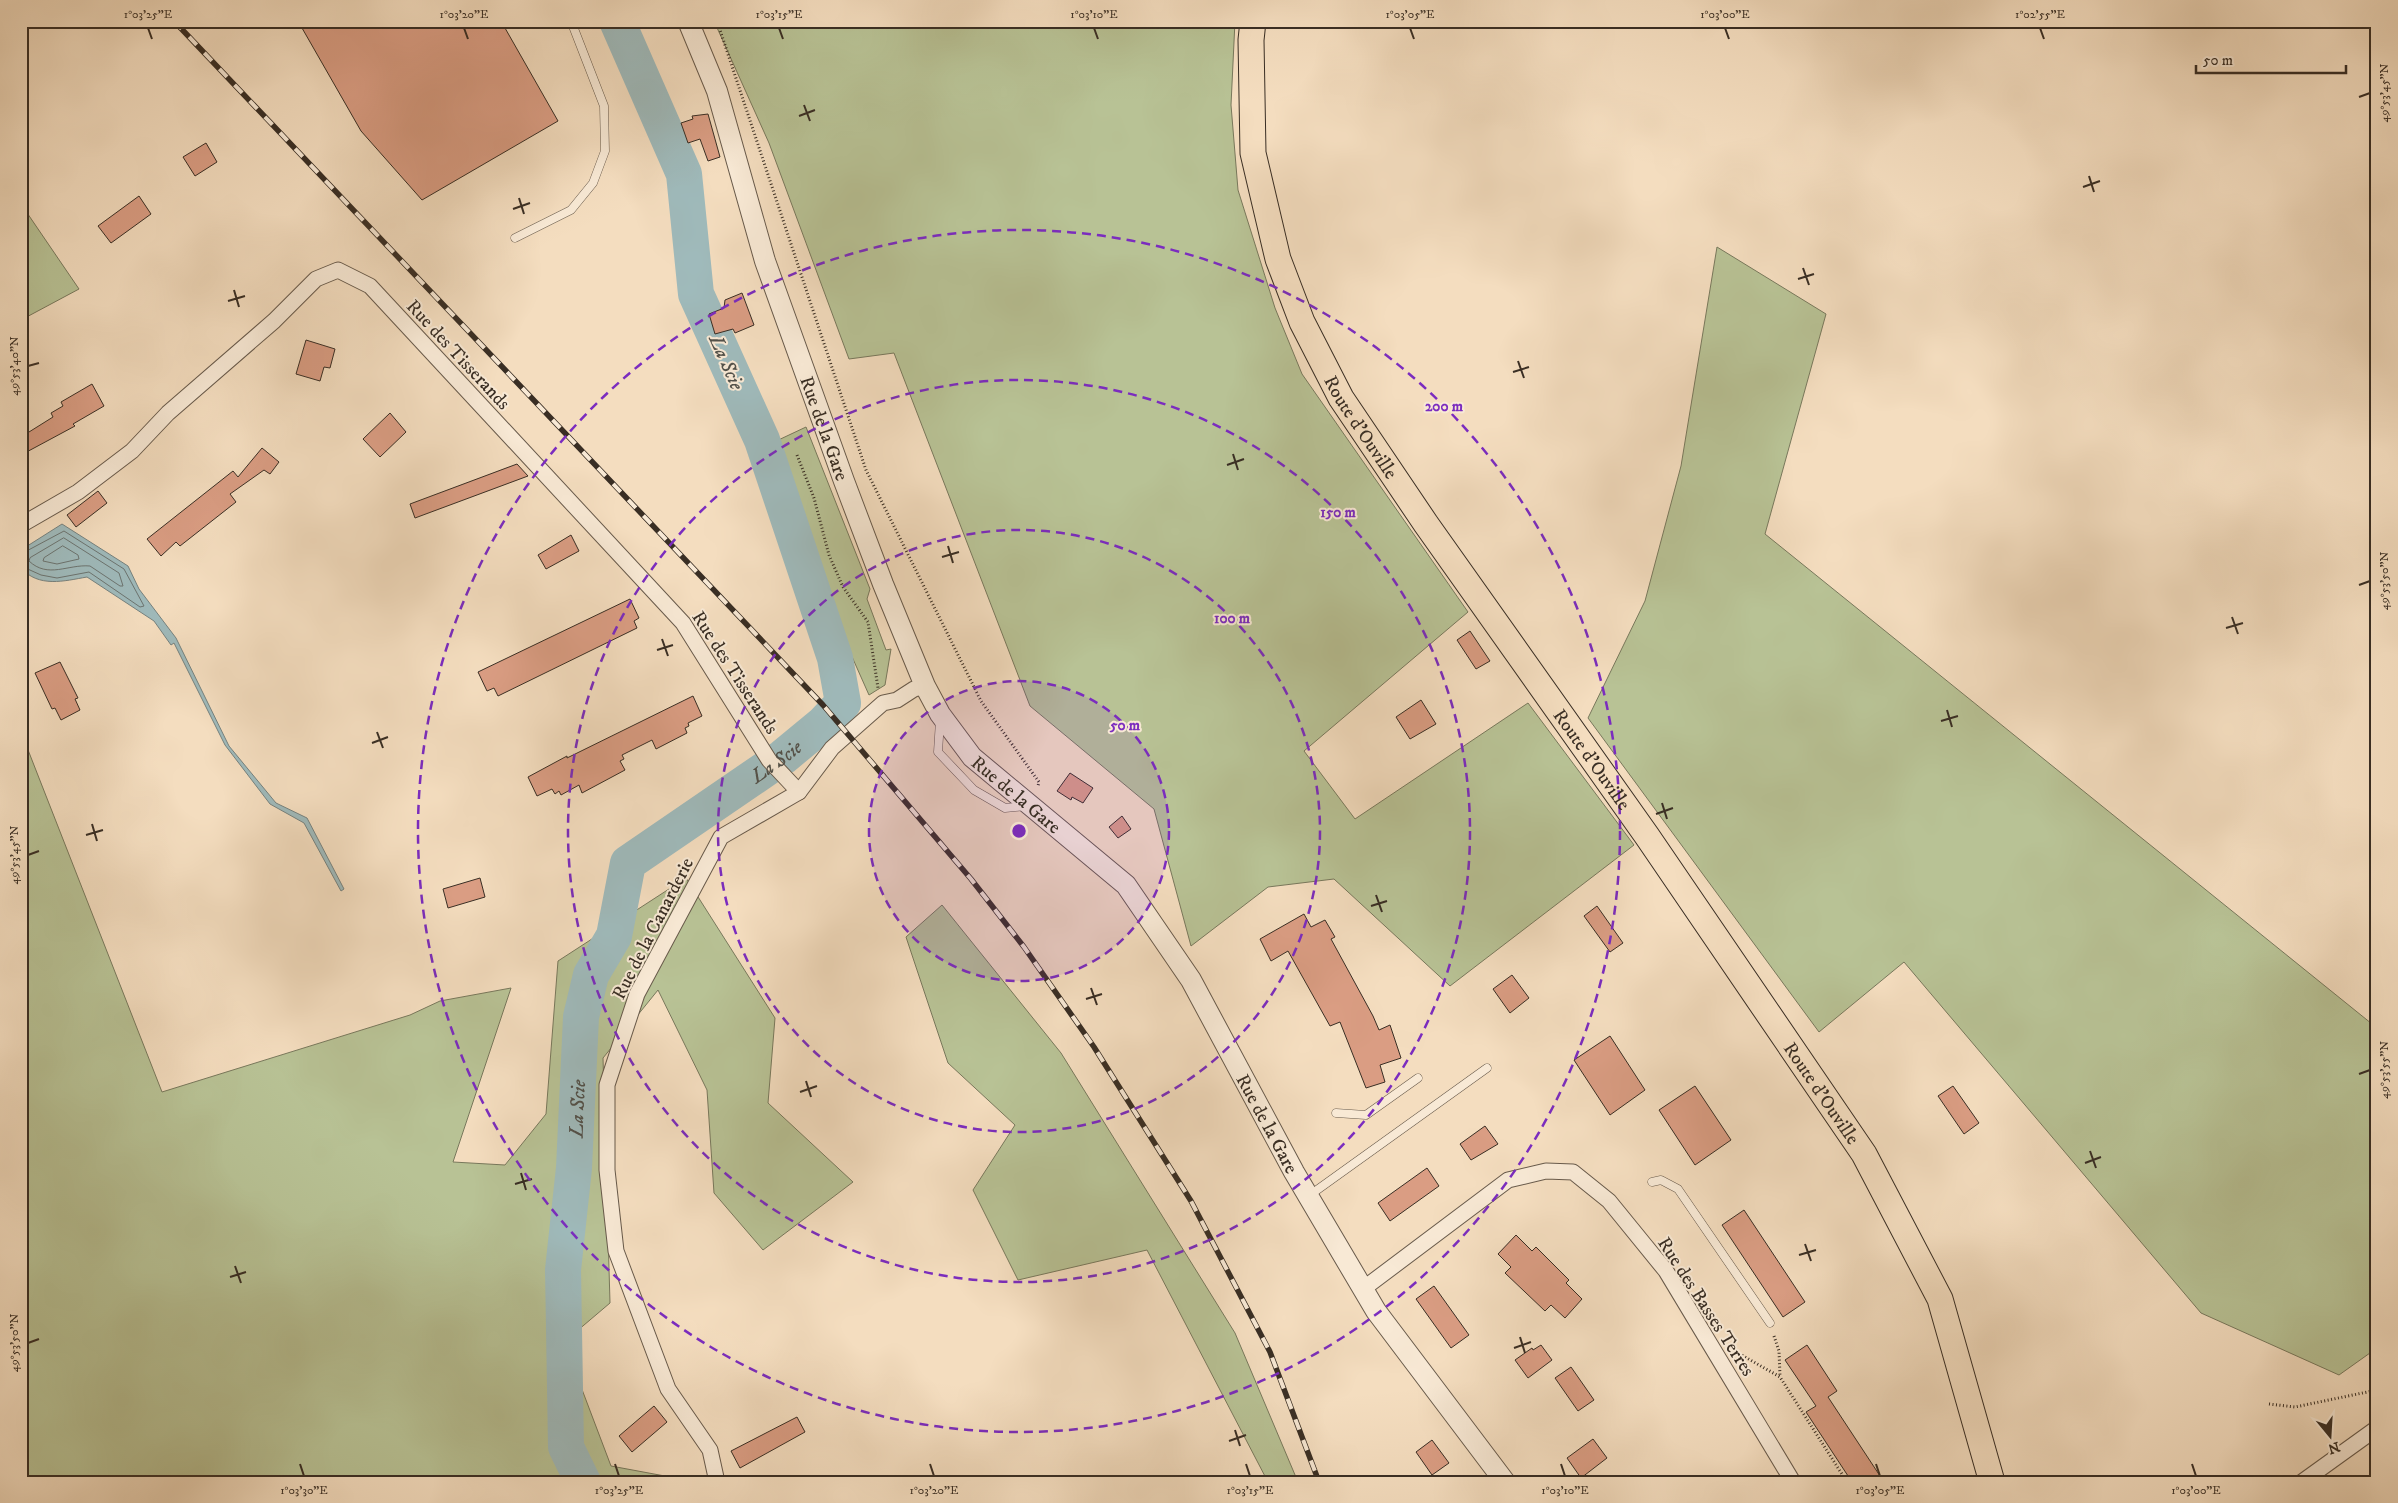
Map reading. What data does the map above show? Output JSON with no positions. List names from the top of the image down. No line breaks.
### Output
{"streets":{"main road":["Route d'Ouville"],"street":["Rue des Tisserands","Rue de la Gare","Rue de la Canarderie","Rue des Basses Terres"]},"crossings":[["Rue des Tisserands","Rue de la Canarderie"],["Rue de la Gare","Rue de la Canarderie"],["Rue de la Gare","Rue des Basses Terres"]],"water":["La Scie"],"scale_bar":"50 m","north":"bottom","coordinates":["1°03'25\"E","1°03'20\"E","1°03'15\"E","1°03'10\"E","1°03'05\"E","1°03'00\"E","1°02'55\"E","49°53'45\"N","49°53'40\"N","49°53'50\"N","49°53'55\"N","1°03'30\"E"],"rings":["200 m","150 m","100 m","50 m"]}
